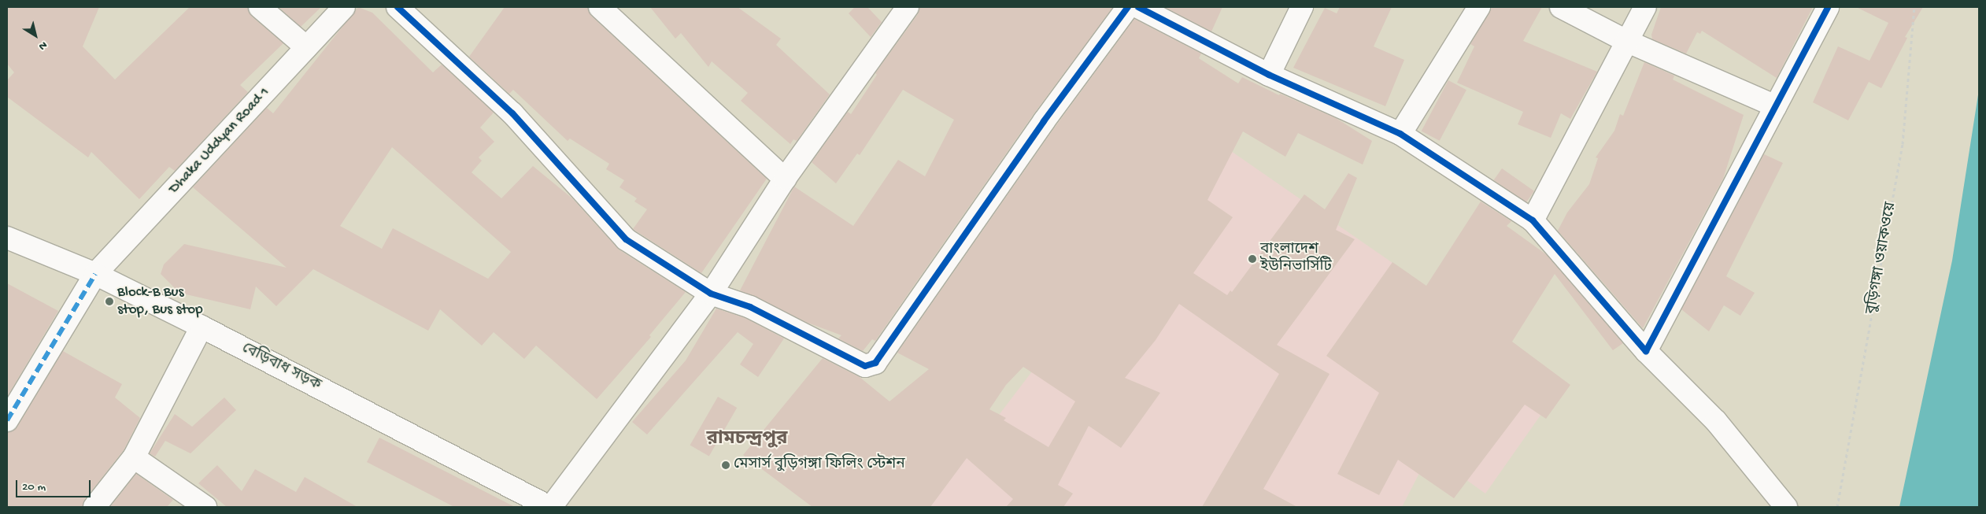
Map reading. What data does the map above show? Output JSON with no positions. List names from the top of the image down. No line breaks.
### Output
{"streets":{"main road":["Dhaka Uddyan Road 1","বেড়িবাধ সড়ক"],"path":["বুড়িগঙ্গা ওয়াকওয়ে"]},"crossings":[["Dhaka Uddyan Road 1","বেড়িবাধ সড়ক"]],"districts":["রামচন্দ্রপুর"],"places":["বাংলাদেশ ইউনিভার্সিটি","Block-B Bus stop, Bus stop","মেসার্স বুড়িগঙ্গা ফিলিং স্টেশন"],"scale_bar":"20 m","north":"bottom right"}
